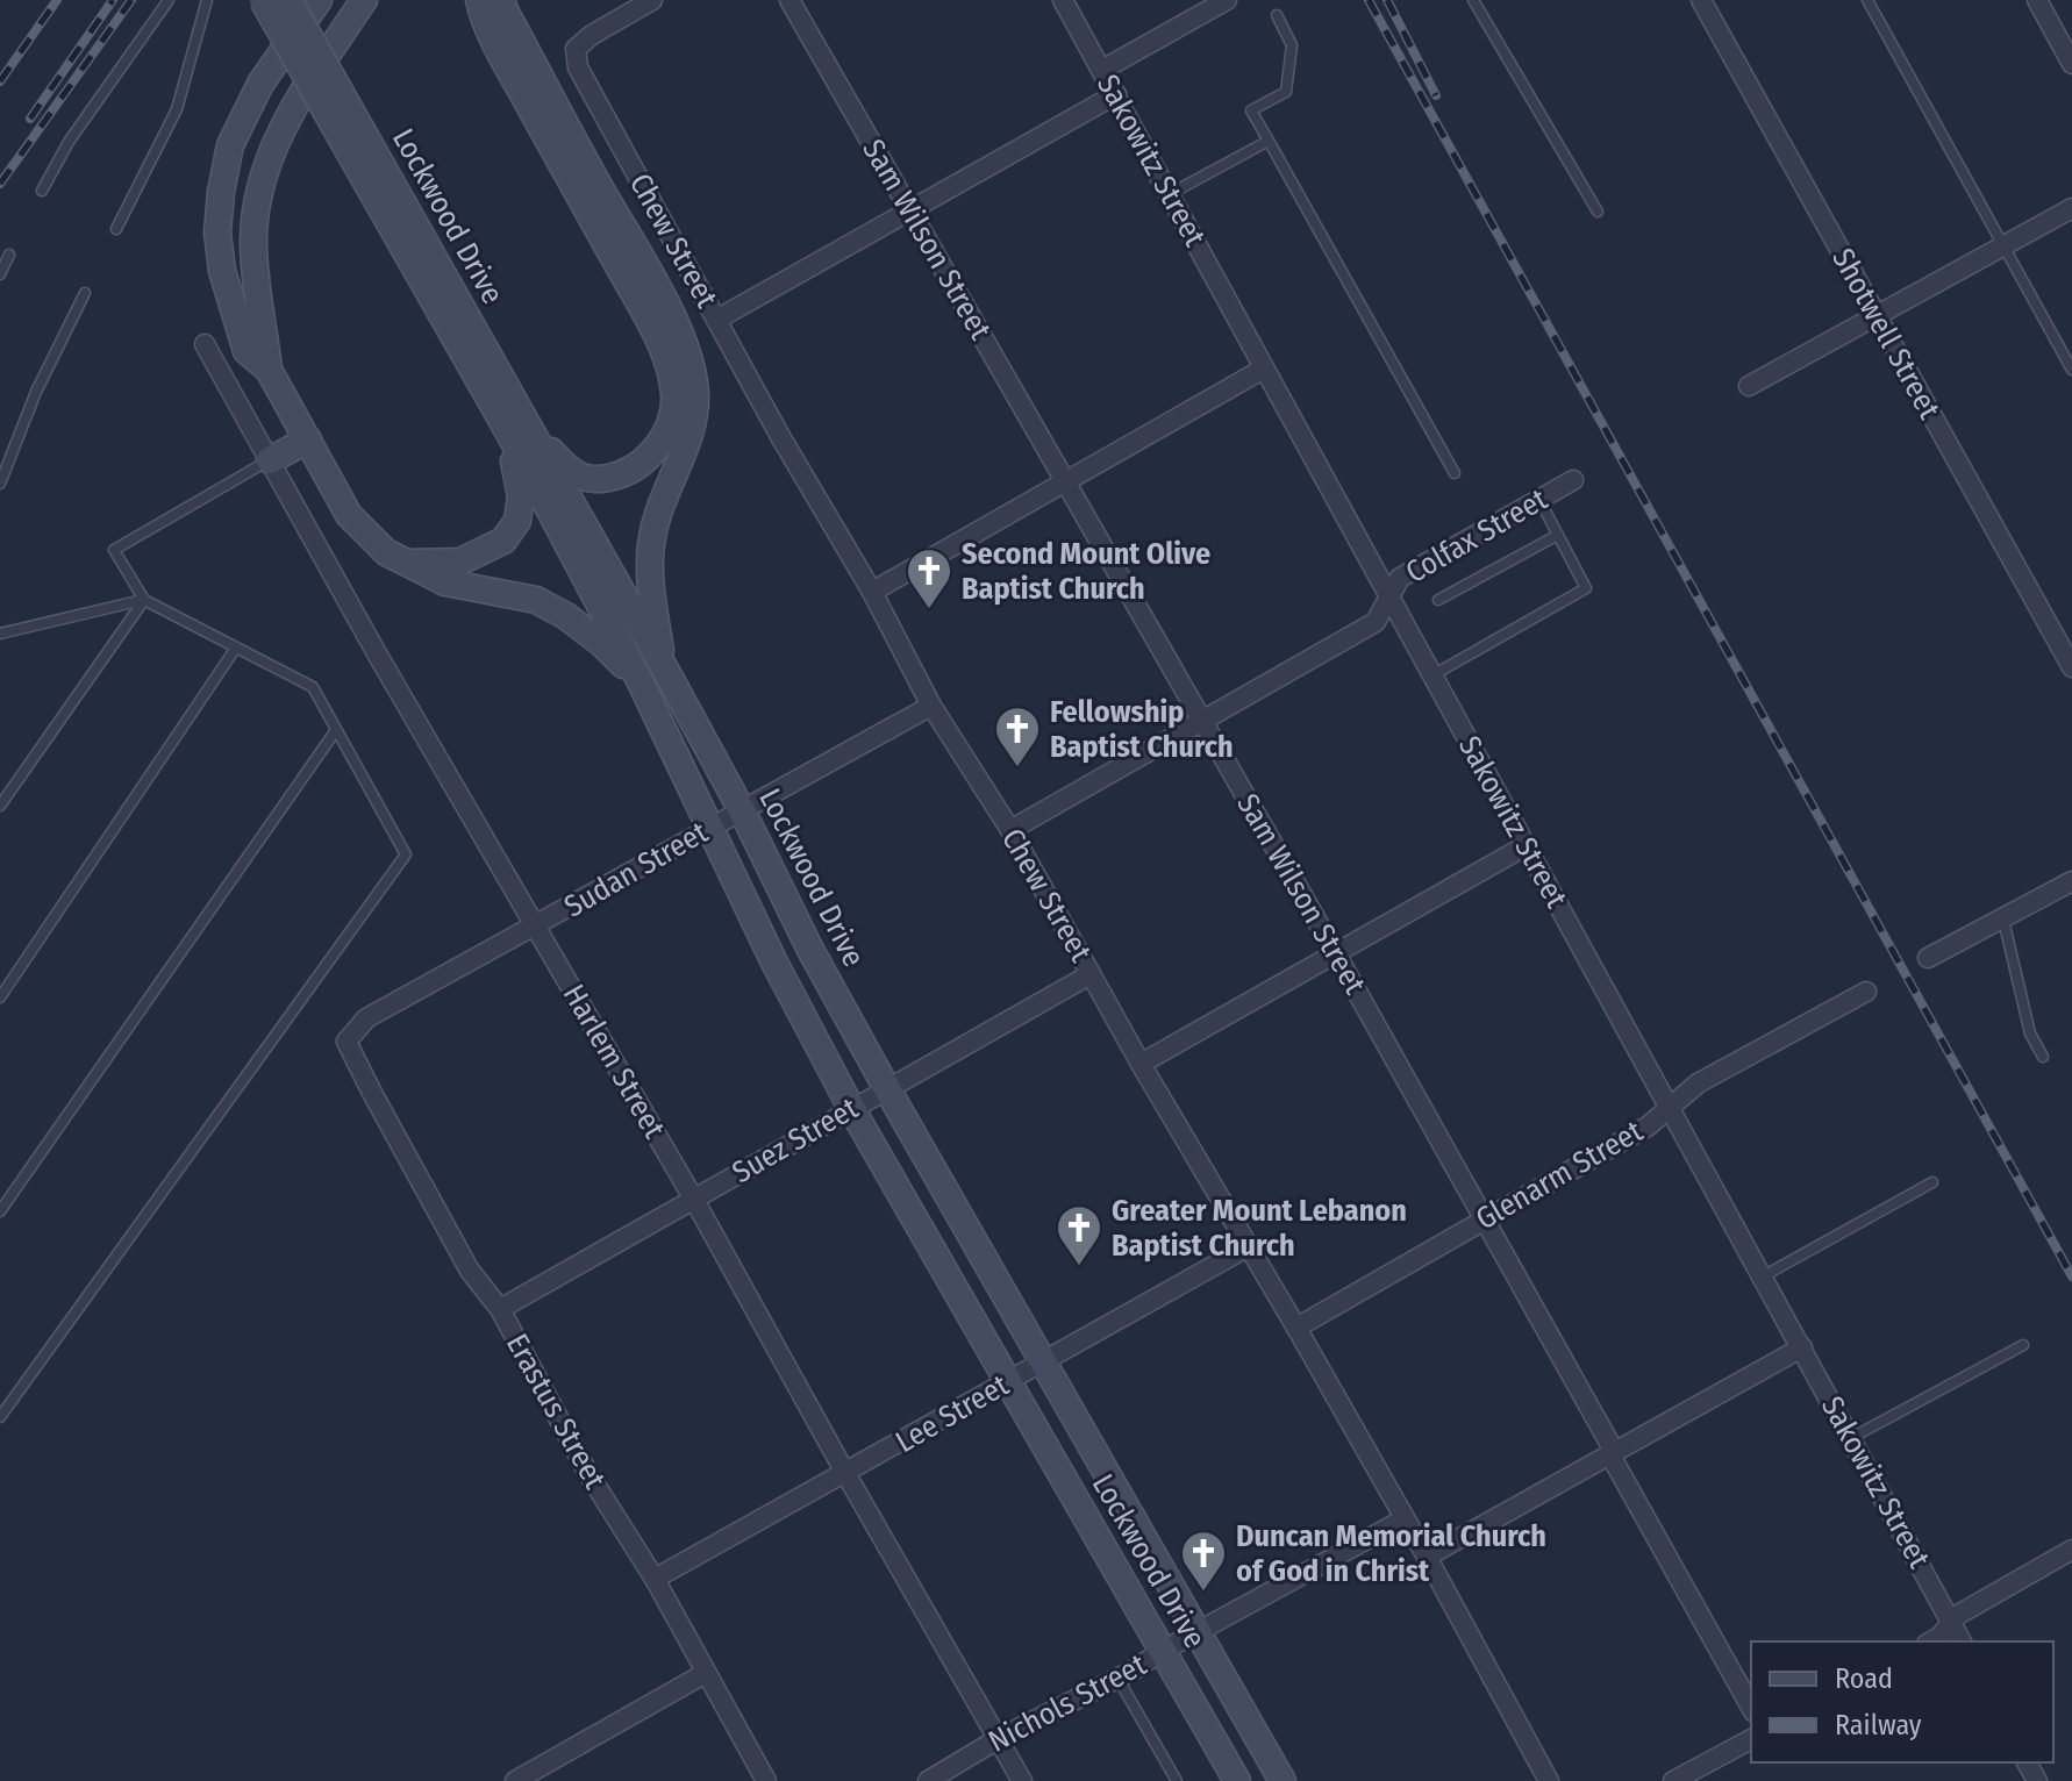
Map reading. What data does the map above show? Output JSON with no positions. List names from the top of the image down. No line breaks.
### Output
{"streets":{"main road":["Lockwood Drive"],"street":["Sakowitz Street","Sam Wilson Street","Chew Street","Shotwell Street","Colfax Street","Sudan Street","Harlem Street","Suez Street","Glenarm Street","Erastus Street","Lee Street","Nichols Street"]},"crossings":[["Sakowitz Street","Colfax Street"],["Sakowitz Street","Glenarm Street"],["Lockwood Drive","Sudan Street"],["Lockwood Drive","Suez Street"],["Lockwood Drive","Lee Street"],["Lockwood Drive","Nichols Street"],["Sam Wilson Street","Colfax Street"],["Sam Wilson Street","Glenarm Street"],["Chew Street","Colfax Street"],["Chew Street","Sudan Street"],["Chew Street","Suez Street"],["Chew Street","Glenarm Street"],["Chew Street","Lee Street"],["Chew Street","Nichols Street"],["Sudan Street","Harlem Street"],["Sudan Street","Erastus Street"],["Harlem Street","Suez Street"],["Harlem Street","Lee Street"],["Harlem Street","Nichols Street"],["Suez Street","Erastus Street"],["Erastus Street","Lee Street"]],"places":{"church":["Second Mount Olive Baptist Church","Fellowship Baptist Church","Greater Mount Lebanon Baptist Church","Duncan Memorial Church of God in Christ"]},"legend":["Road","Railway"]}
